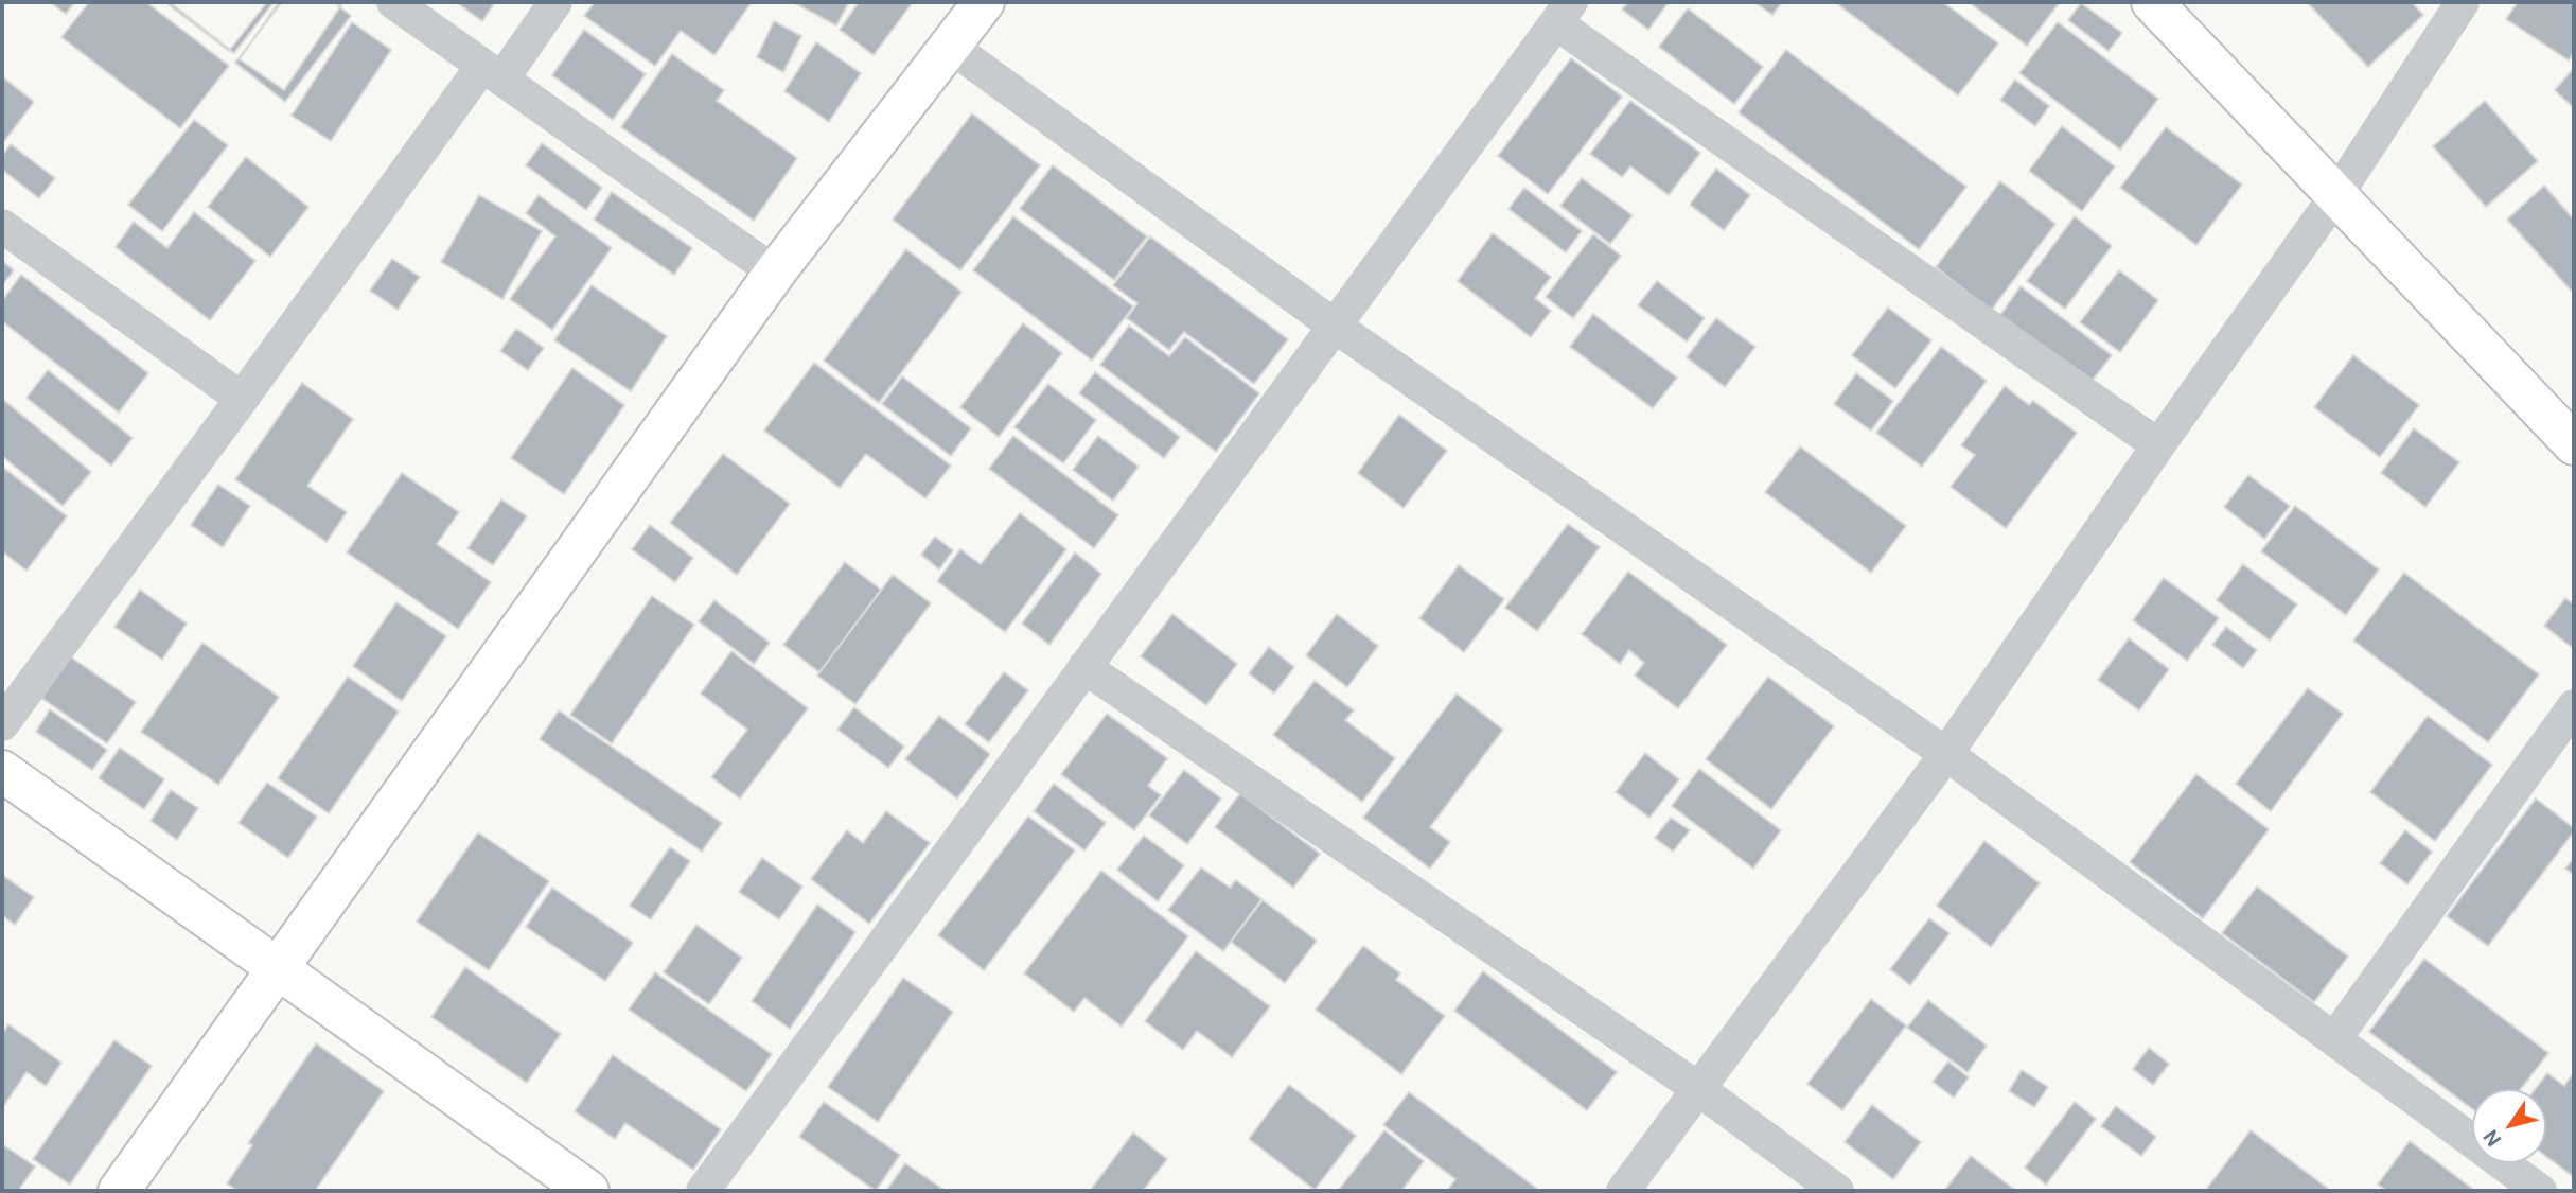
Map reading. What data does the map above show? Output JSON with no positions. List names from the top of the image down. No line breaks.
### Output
{"north":"bottom left"}
